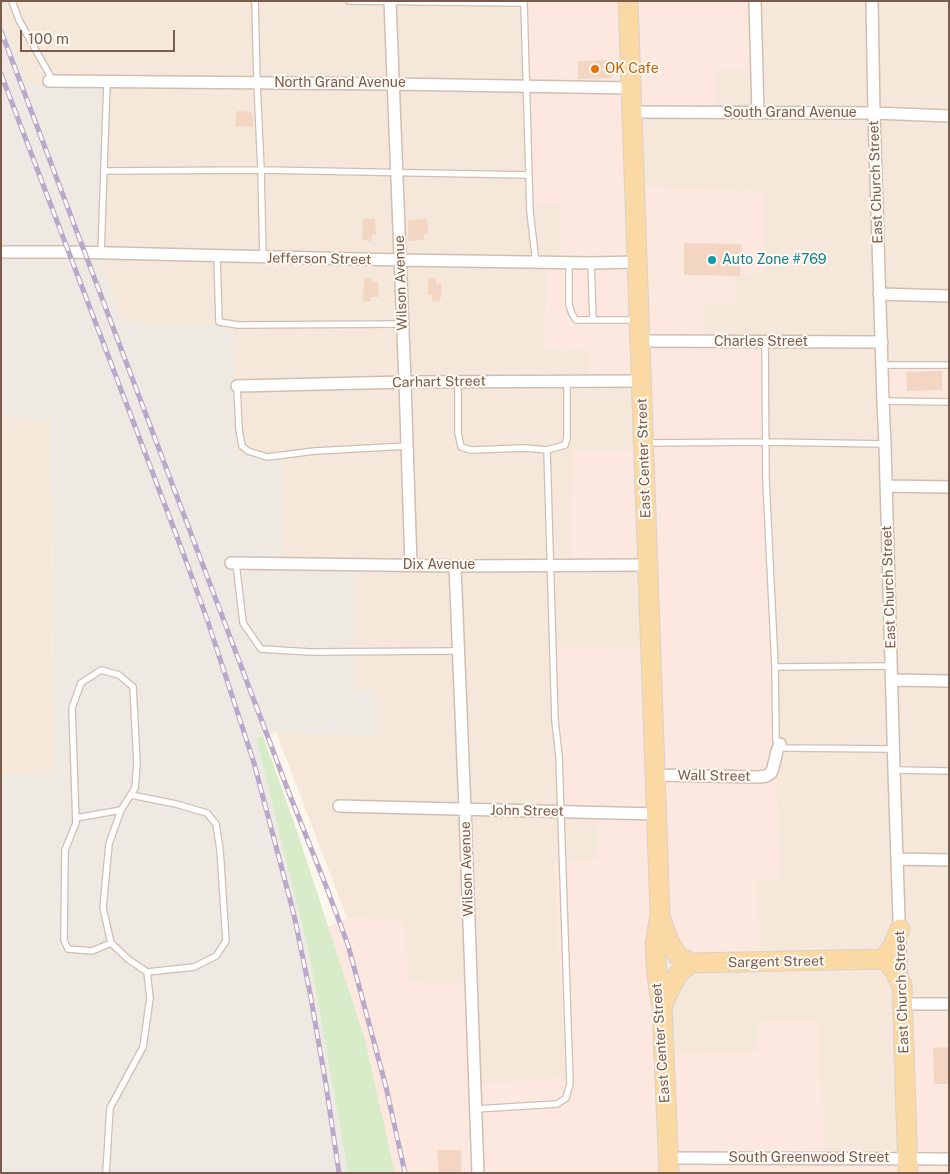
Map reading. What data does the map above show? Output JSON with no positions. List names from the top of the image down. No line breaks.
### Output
{"streets":{"main road":["East Church Street","East Center Street","Sargent Street"],"street":["North Grand Avenue","South Grand Avenue","Jefferson Street","Wilson Avenue","Charles Street","Carhart Street","Dix Avenue","Wall Street","John Street","South Greenwood Street"]},"crossings":[["North Grand Avenue","Wilson Avenue"],["North Grand Avenue","East Center Street"],["South Grand Avenue","East Church Street"],["South Grand Avenue","East Center Street"],["East Church Street","Charles Street"],["East Church Street","South Greenwood Street"],["Jefferson Street","Wilson Avenue"],["Jefferson Street","East Center Street"],["Wilson Avenue","Carhart Street"],["Wilson Avenue","Dix Avenue"],["Wilson Avenue","John Street"],["Charles Street","East Center Street"],["Carhart Street","East Center Street"],["East Center Street","Dix Avenue"],["East Center Street","Wall Street"],["East Center Street","John Street"],["East Center Street","Sargent Street"],["East Center Street","South Greenwood Street"]],"places":["OK Cafe","Auto Zone #769"],"scale_bar":"100 m"}
